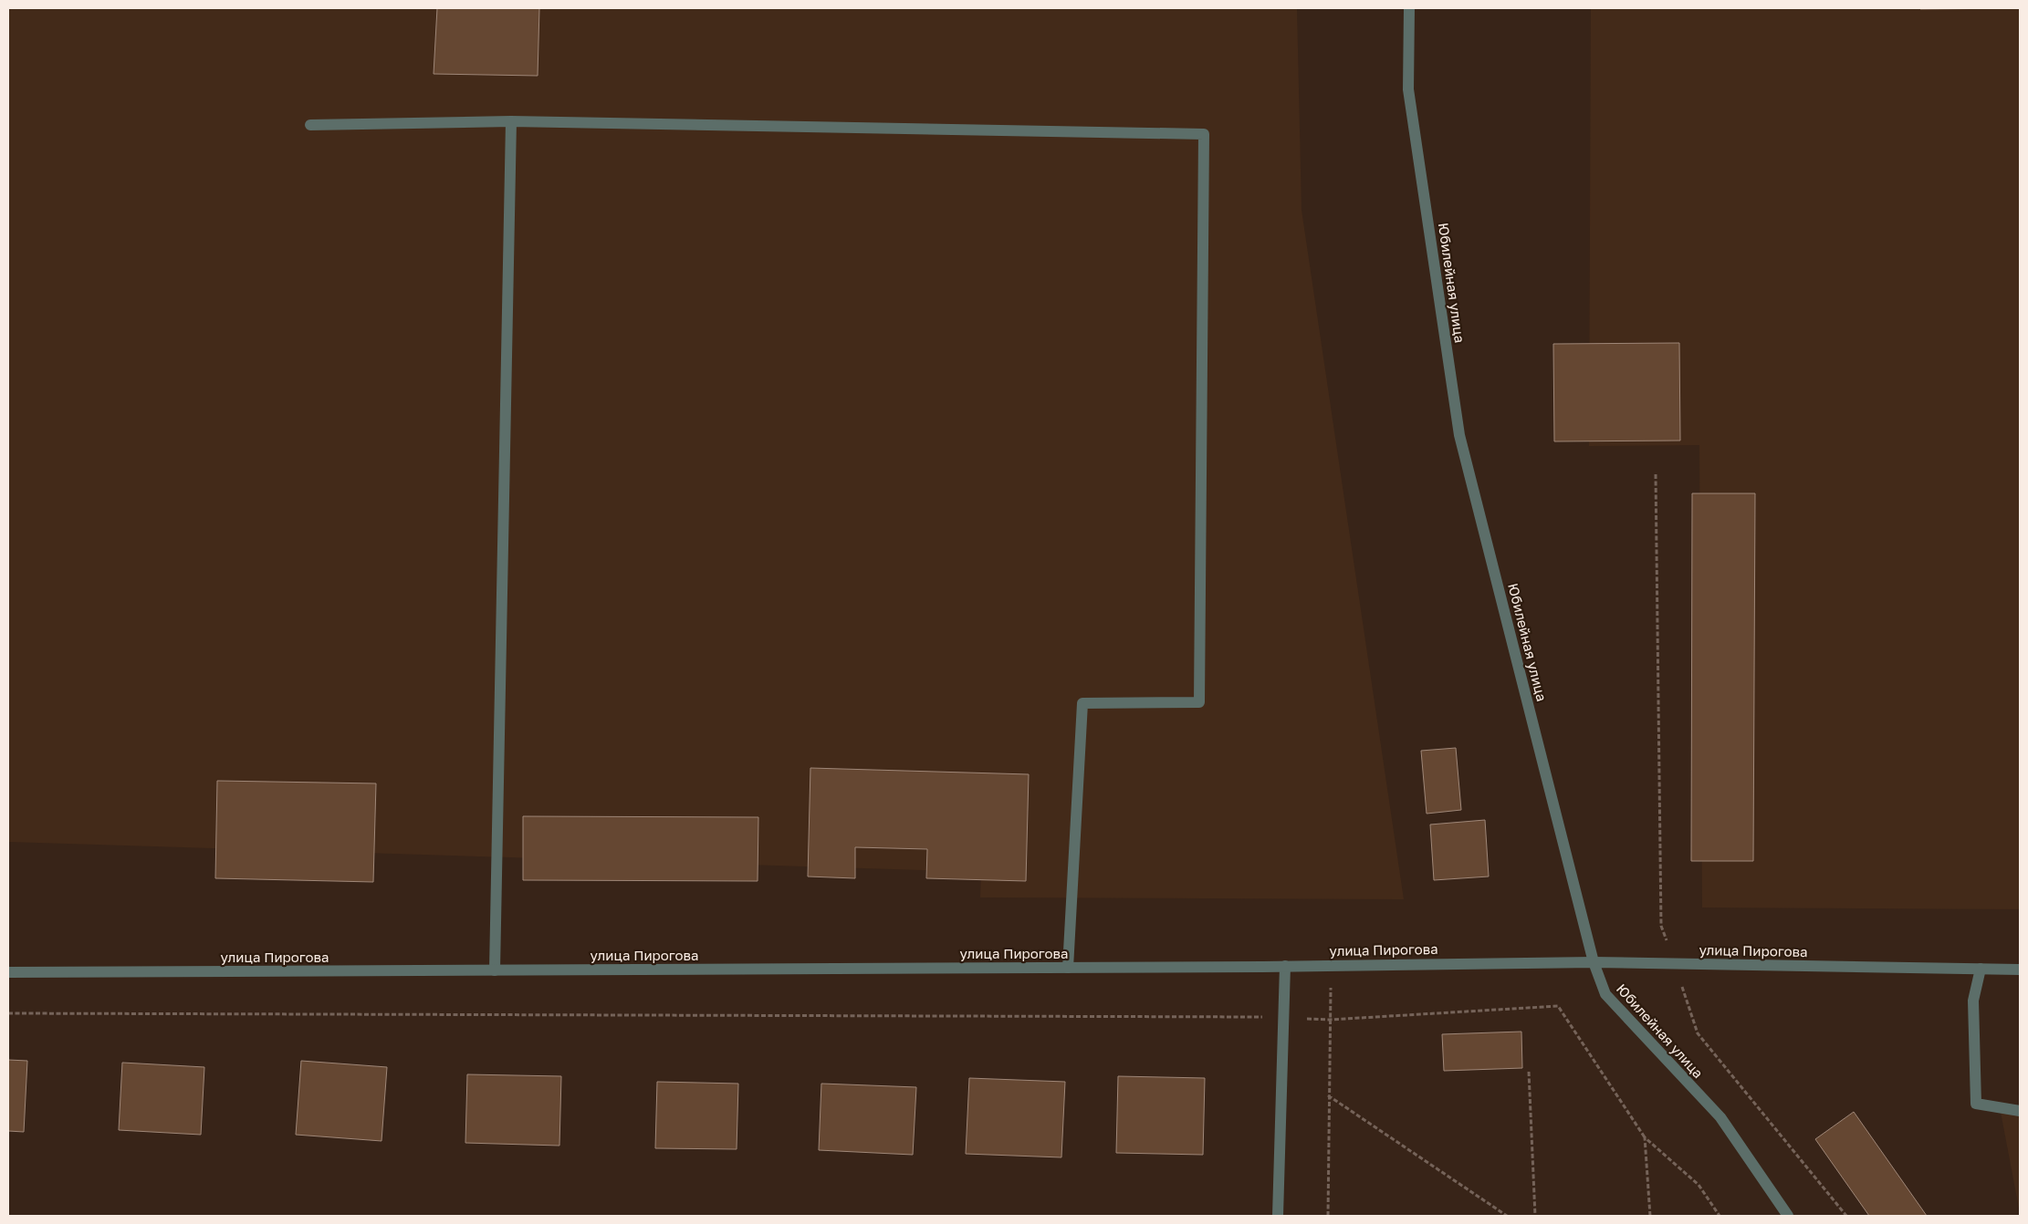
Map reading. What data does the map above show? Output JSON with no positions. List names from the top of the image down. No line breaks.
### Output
{"streets":{"street":["Юбилейная улица","улица Пирогова"]},"crossings":[["Юбилейная улица","улица Пирогова"]]}
